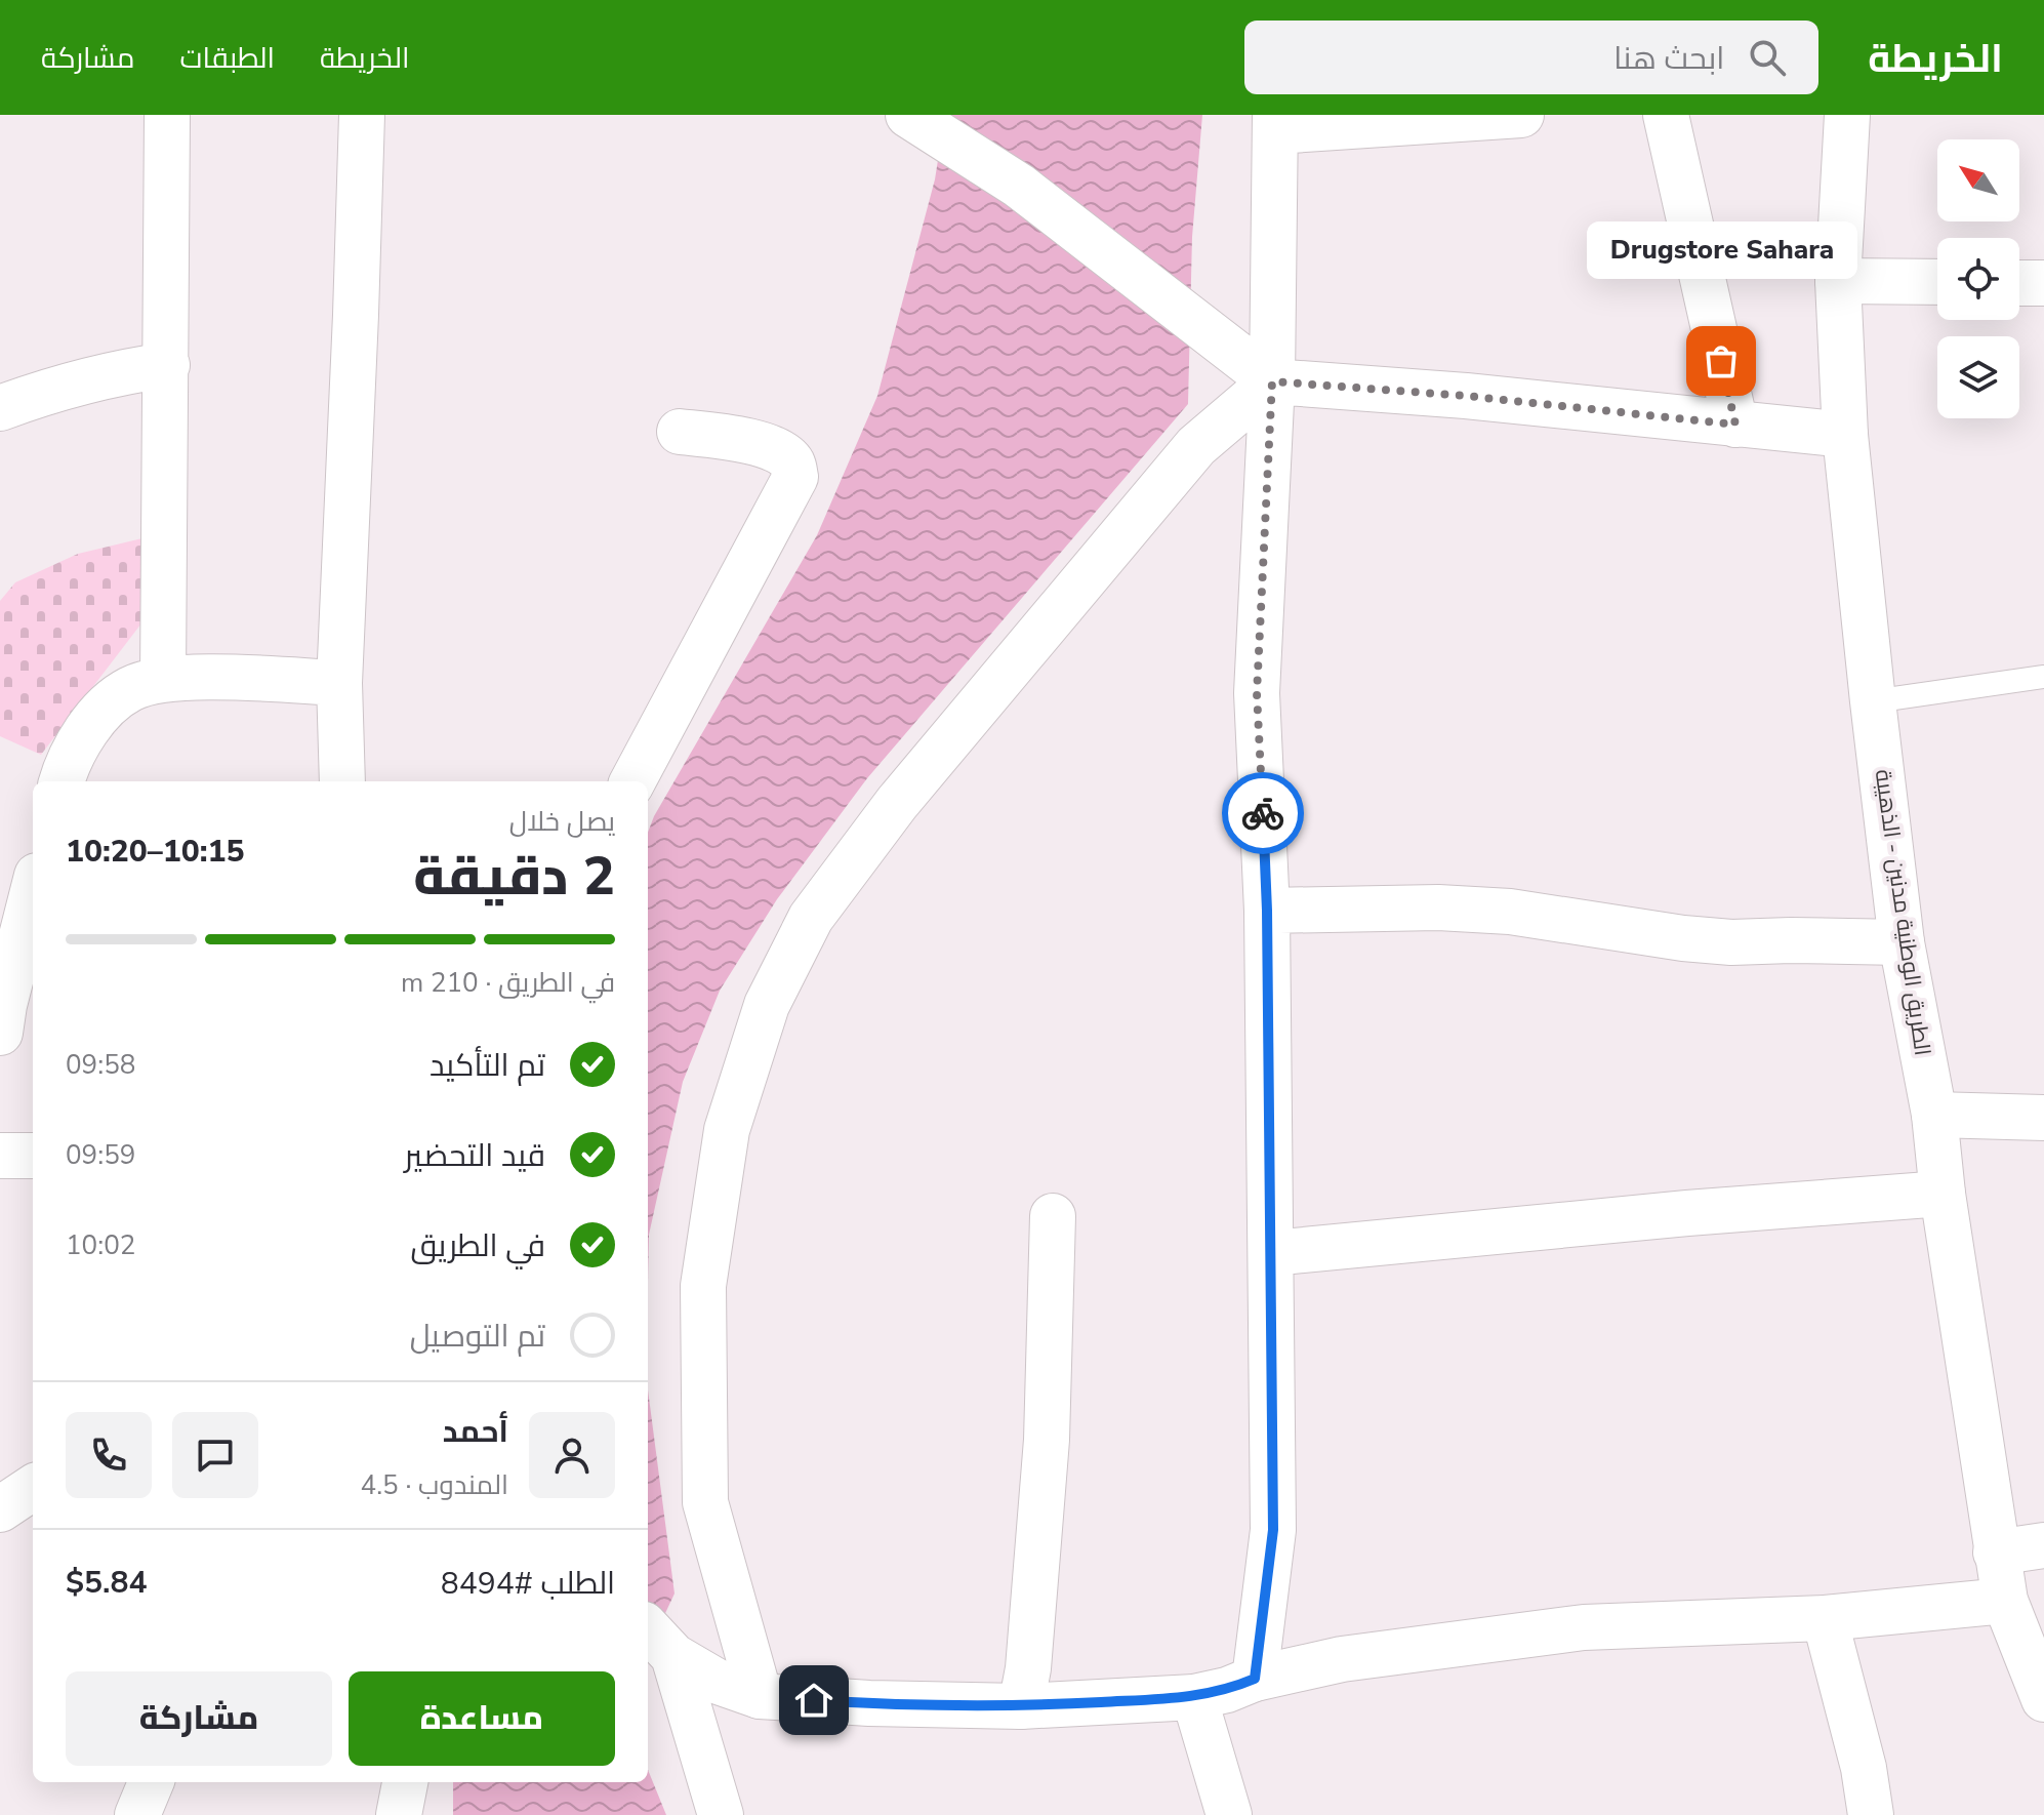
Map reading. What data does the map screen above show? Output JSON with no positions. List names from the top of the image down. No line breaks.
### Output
{"streets":{"street":["الطريق الوطنية مدنين - الذهيبة"]},"places":["Drugstore Sahara"],"north":"top left","page":{"header":"الخريطة","search":"ابحث هنا","nav":["الخريطة","الطبقات","مشاركة"],"bubble":"Drugstore Sahara","heading":["2 دقيقة","يصل خلال","10:15–10:20"],"panel":["أحمد","المندوب · 4.5","الطلب #8494","$5.84"],"bar":"في الطريق · 210 m","list":[["تم التأكيد","09:58"],["قيد التحضير","09:59"],["في الطريق","10:02"],"تم التوصيل"],"buttons":["مساعدة","مشاركة"]}}
